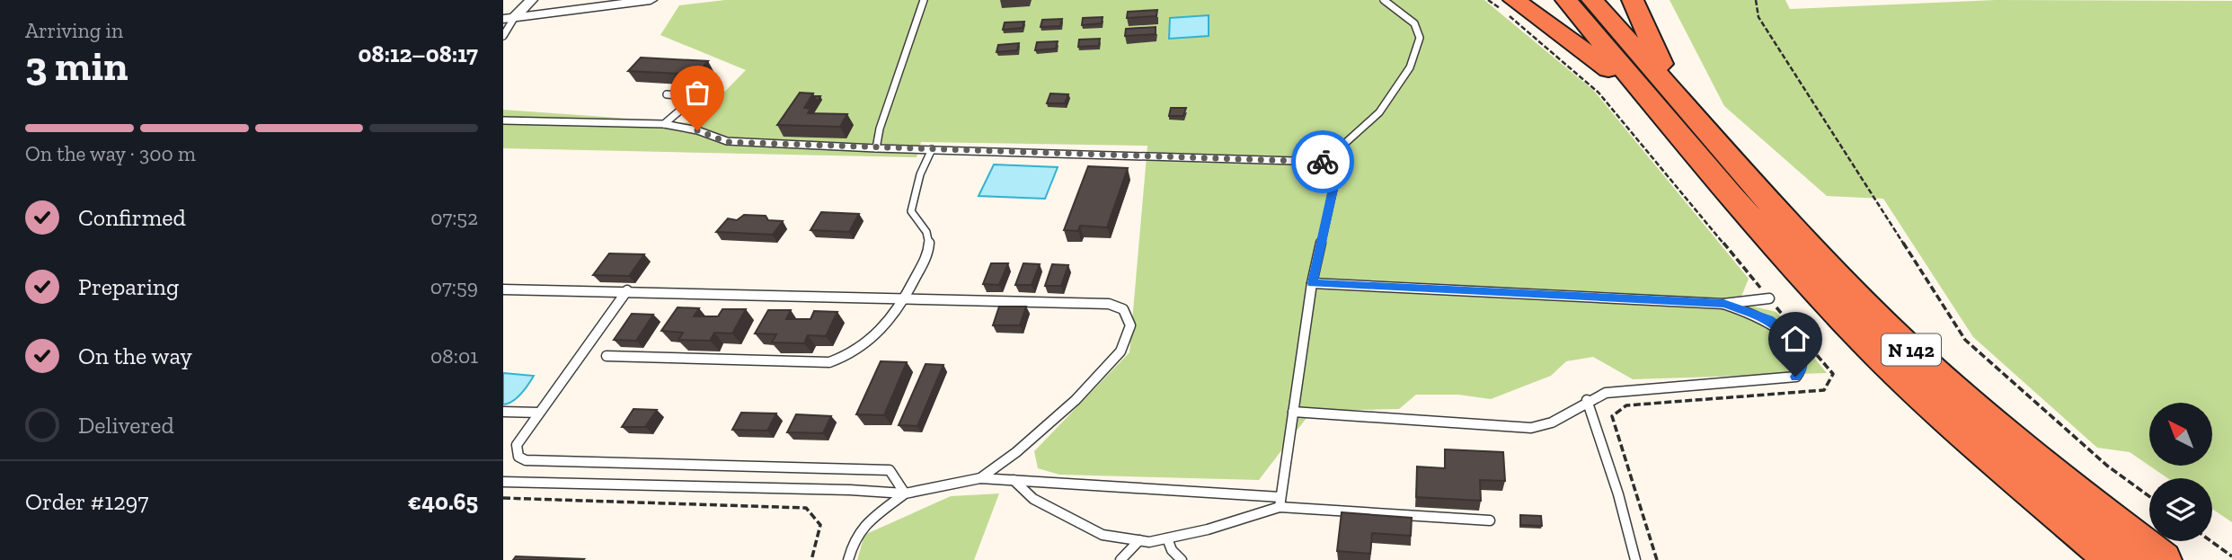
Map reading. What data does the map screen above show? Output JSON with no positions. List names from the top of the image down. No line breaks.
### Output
{"streets":{"highway":["N 142"]},"north":"top left","page":{"heading":["3 min","Arriving in","08:12–08:17"],"panel":["Order #1297","€40.65"],"bar":"On the way · 300 m","list":[["Confirmed","07:52"],["Preparing","07:59"],["On the way","08:01"],"Delivered"]}}
